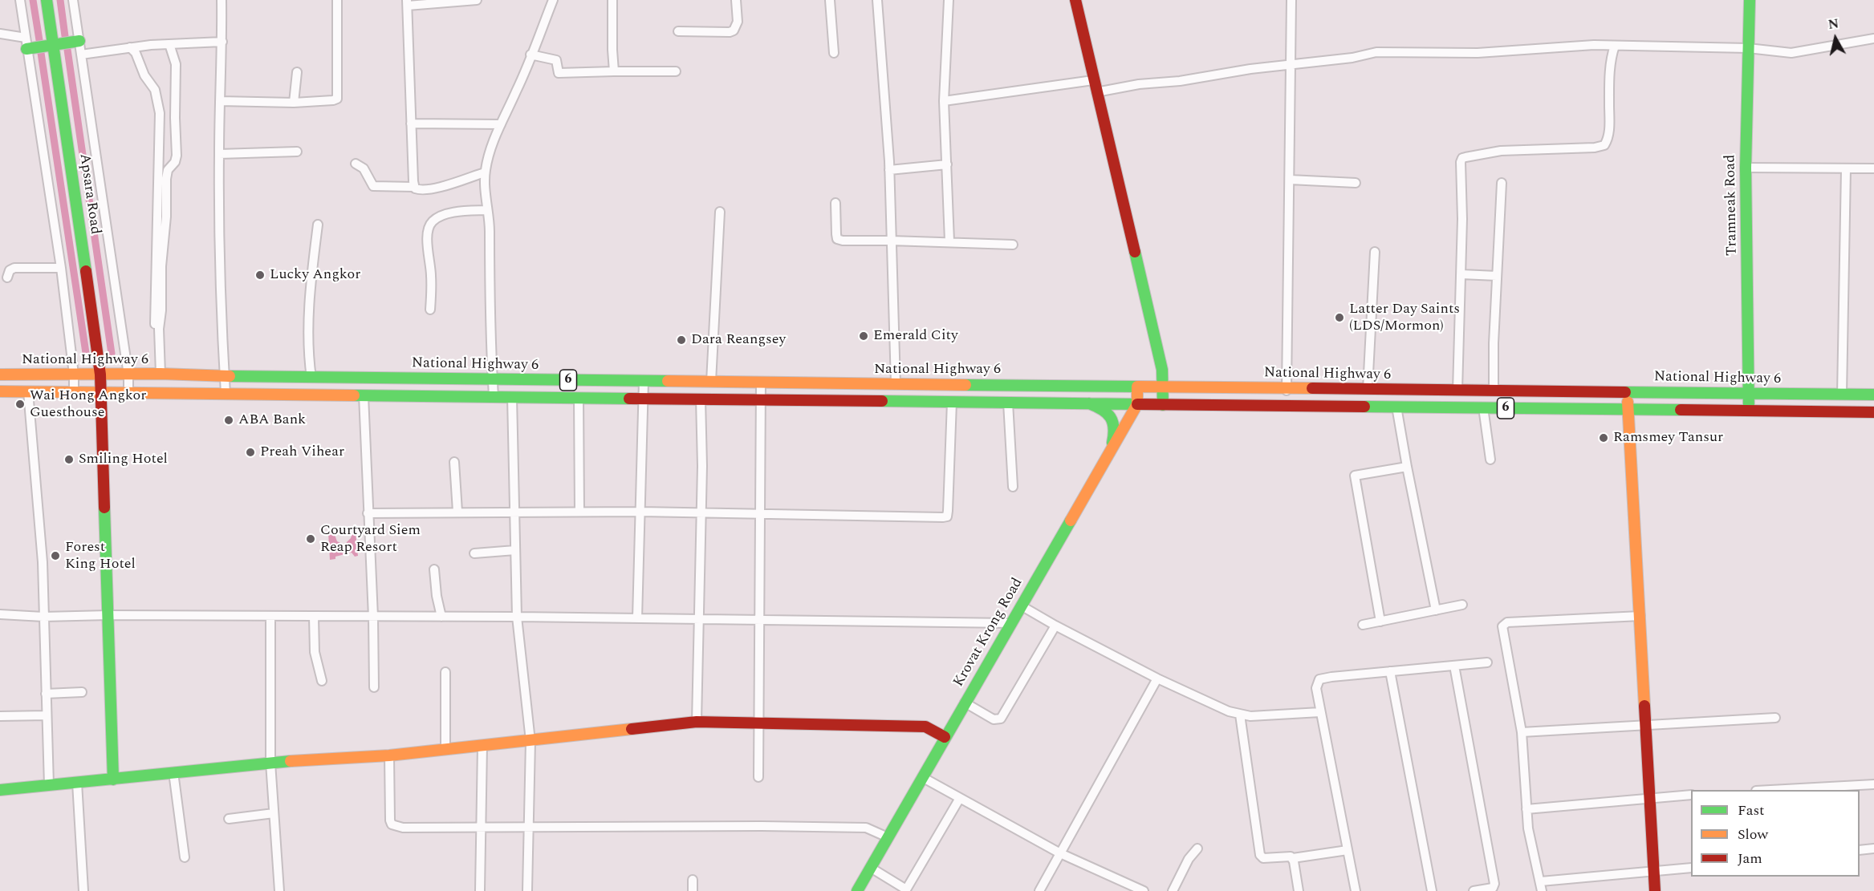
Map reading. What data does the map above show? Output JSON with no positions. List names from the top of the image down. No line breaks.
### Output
{"streets":{"main road":["Apsara Road","Tramneak Road","National Highway 6","6","Krovat Krong Road"]},"crossings":[["Apsara Road","National Highway 6"],["Apsara Road","6"],["Tramneak Road","National Highway 6"],["Tramneak Road","6"],["National Highway 6","Krovat Krong Road"],["6","Krovat Krong Road"]],"places":["Lucky Angkor","Latter Day Saints (LDS/Mormon)","Emerald City","Dara Reangsey","Wai Hong Angkor Guesthouse","ABA Bank","Ramsmey Tansur","Preah Vihear","Smiling Hotel","Courtyard Siem Reap Resort","Forest King Hotel"],"legend":["Fast","Slow","Jam"],"north":"top"}
